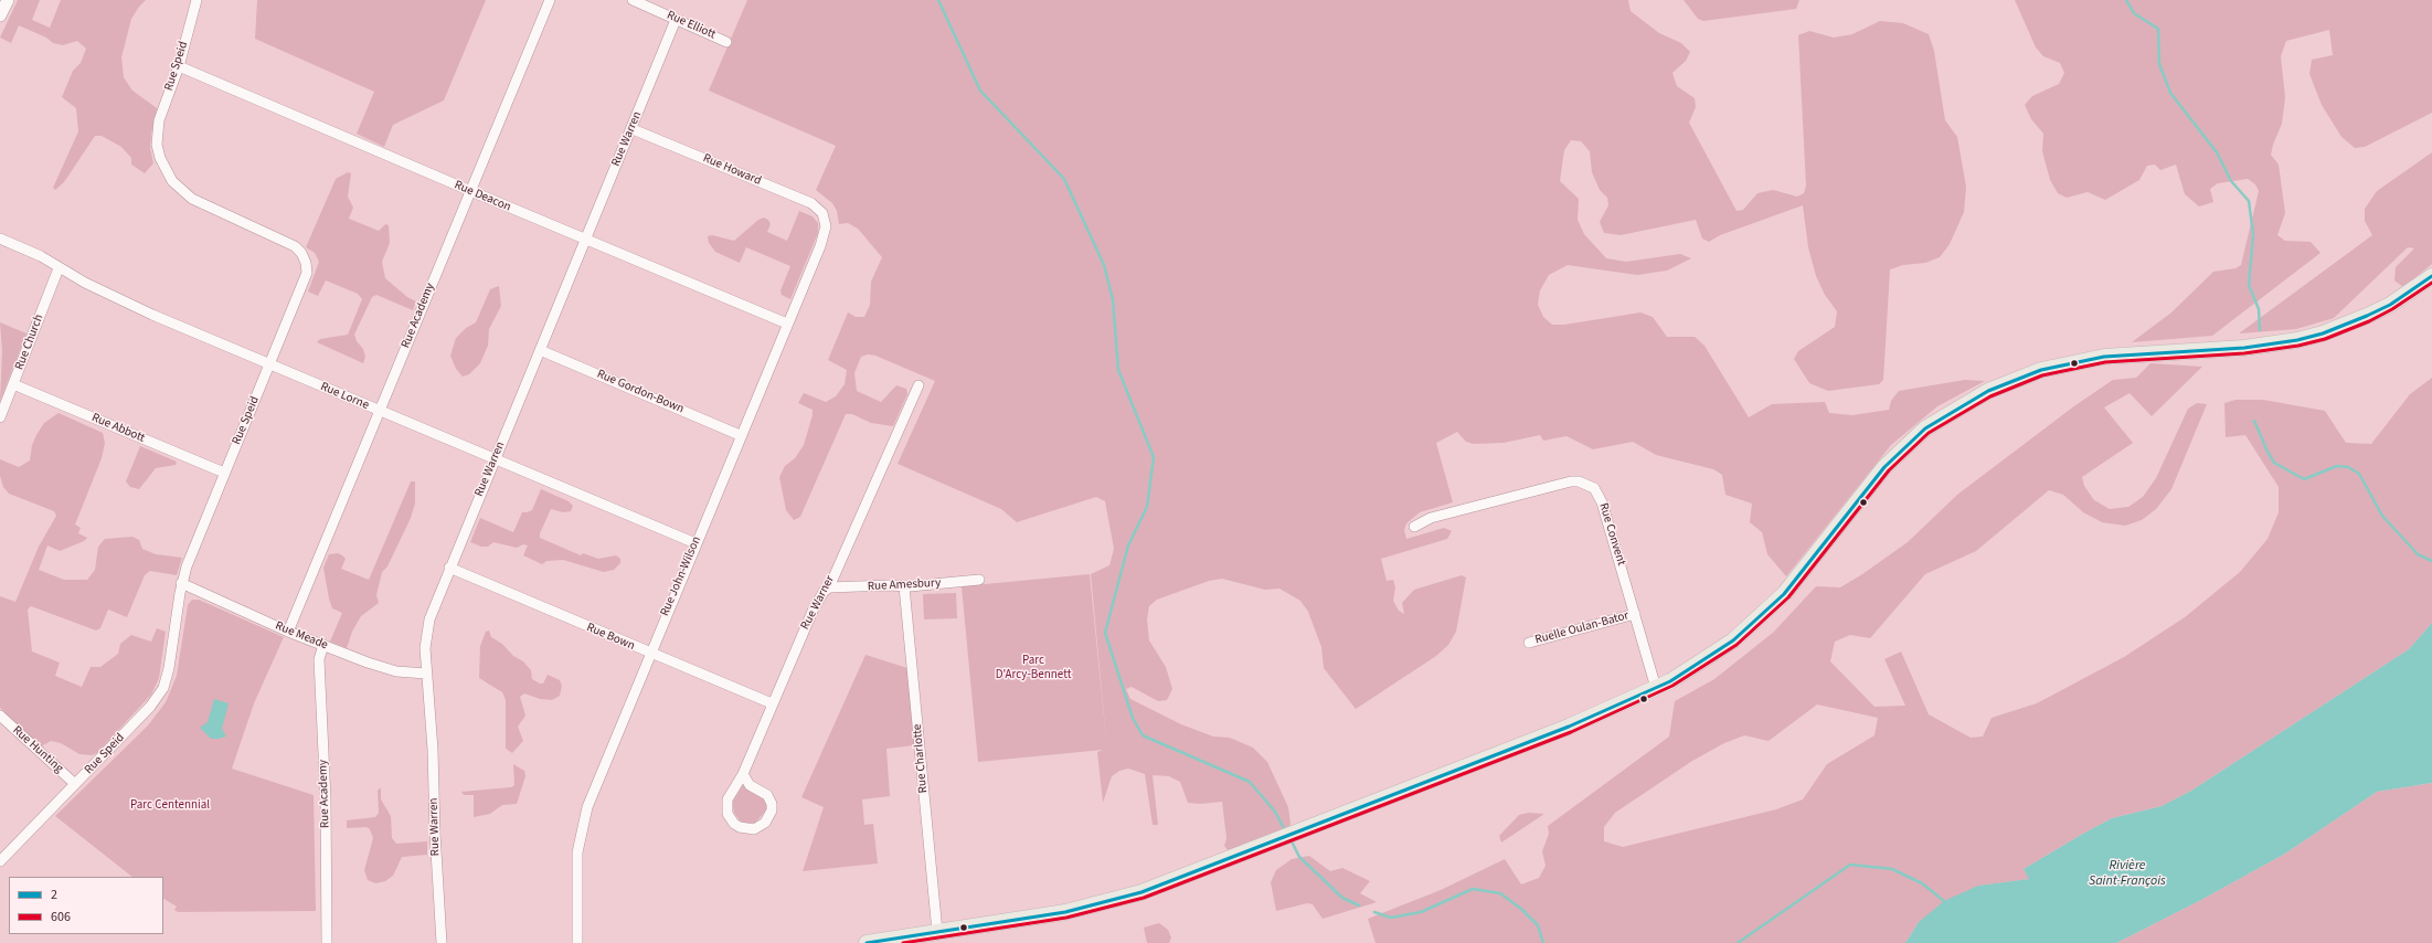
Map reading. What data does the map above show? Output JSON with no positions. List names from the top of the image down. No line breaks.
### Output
{"streets":{"street":["Rue Elliott","Rue Speid","Rue Warren","Rue Howard","Rue Deacon","Rue Academy","Rue Church","Rue Gordon-Bown","Rue Lorne","Rue Abbott","Rue Convent","Rue John-Wilson","Rue Amesbury","Rue Warner","Ruelle Oulan-Bator","Rue Meade","Rue Bown","Rue Hunting","Rue Charlotte"]},"crossings":[["Rue Elliott","Rue Warren"],["Rue Speid","Rue Deacon"],["Rue Speid","Rue Lorne"],["Rue Speid","Rue Abbott"],["Rue Speid","Rue Meade"],["Rue Speid","Rue Hunting"],["Rue Warren","Rue Howard"],["Rue Warren","Rue Deacon"],["Rue Warren","Rue Gordon-Bown"],["Rue Warren","Rue Lorne"],["Rue Warren","Rue Meade"],["Rue Warren","Rue Bown"],["Rue Howard","Rue John-Wilson"],["Rue Deacon","Rue Academy"],["Rue Deacon","Rue John-Wilson"],["Rue Academy","Rue Lorne"],["Rue Academy","Rue Meade"],["Rue Church","Rue Lorne"],["Rue Church","Rue Abbott"],["Rue Gordon-Bown","Rue John-Wilson"],["Rue Lorne","Rue John-Wilson"],["Rue Convent","Ruelle Oulan-Bator"],["Rue John-Wilson","Rue Bown"],["Rue Amesbury","Rue Warner"],["Rue Amesbury","Rue Charlotte"],["Rue Warner","Rue Bown"]],"water":["Rivière Saint-François"],"parks":["Parc D'Arcy-Bennett","Parc Centennial"],"lines":["transit line 2","transit line 606"],"legend":["2","606"]}
